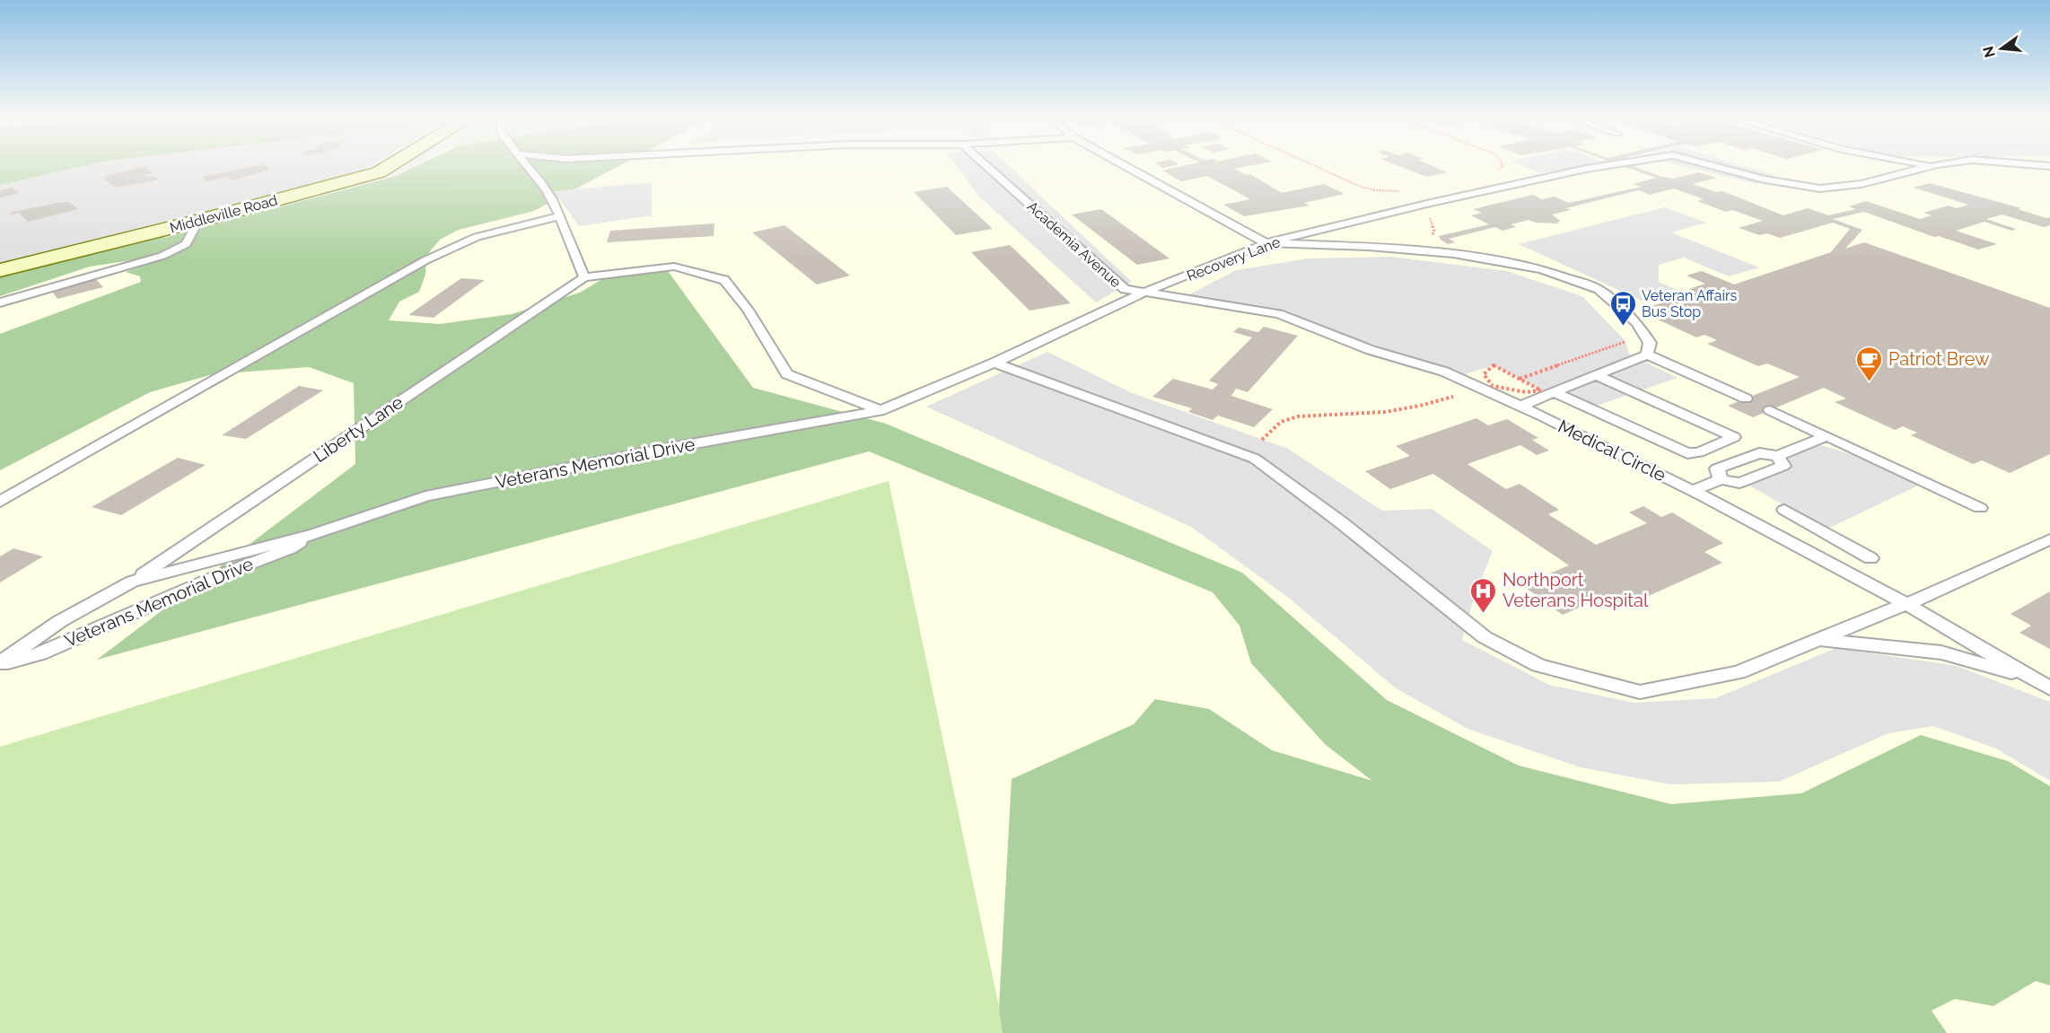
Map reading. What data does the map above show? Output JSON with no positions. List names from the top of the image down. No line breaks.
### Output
{"streets":{"street":["Middleville Road"],"lane":["Academia Avenue","Recovery Lane","Liberty Lane","Medical Circle","Veterans Memorial Drive"]},"crossings":[["Academia Avenue","Recovery Lane"],["Academia Avenue","Medical Circle"],["Recovery Lane","Liberty Lane"],["Recovery Lane","Medical Circle"],["Recovery Lane","Veterans Memorial Drive"],["Liberty Lane","Veterans Memorial Drive"]],"places":{"bus stop":["Veteran Affairs Bus Stop"],"cafe":["Patriot Brew"],"hospital":["Northport Veterans Hospital"]},"north":"left"}
